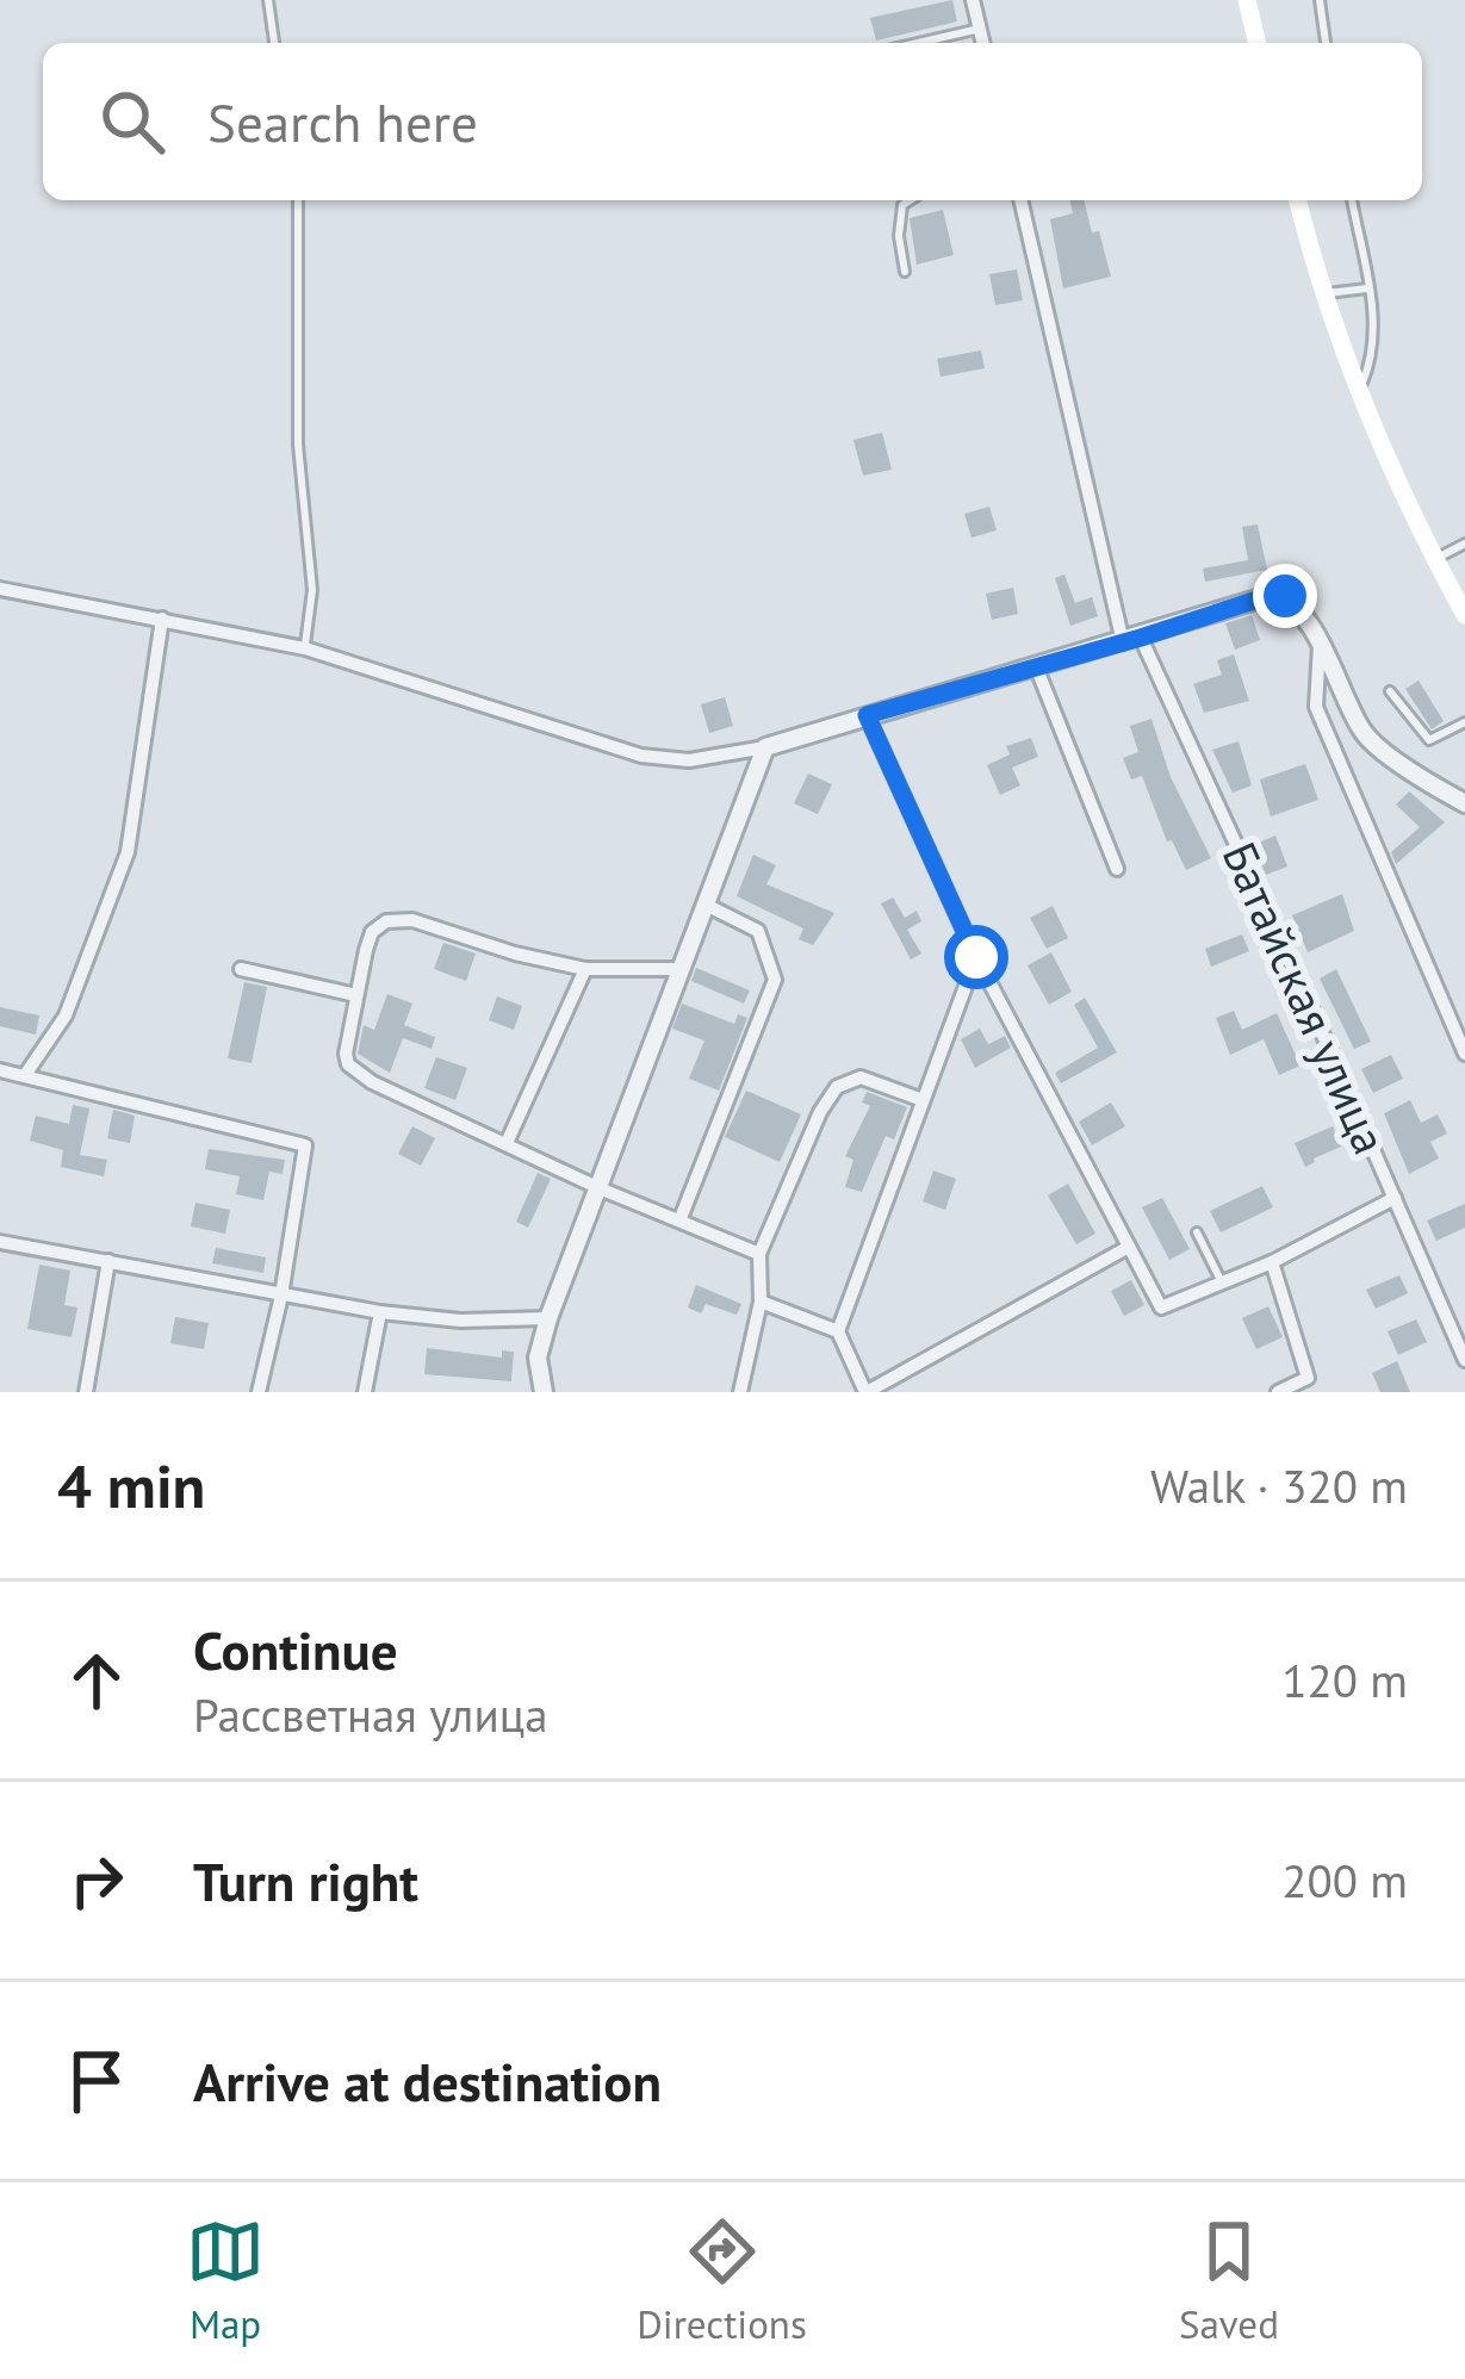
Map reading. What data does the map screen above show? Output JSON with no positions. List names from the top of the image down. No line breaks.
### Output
{"streets":{"street":["Батайская улица"]},"page":{"search":"Search here","heading":["4 min","Walk · 320 m"],"list":[["Continue","Рассветная улица","120 m"],["Turn right","200 m"],"Arrive at destination"],"nav":["Map","Directions","Saved"]}}
